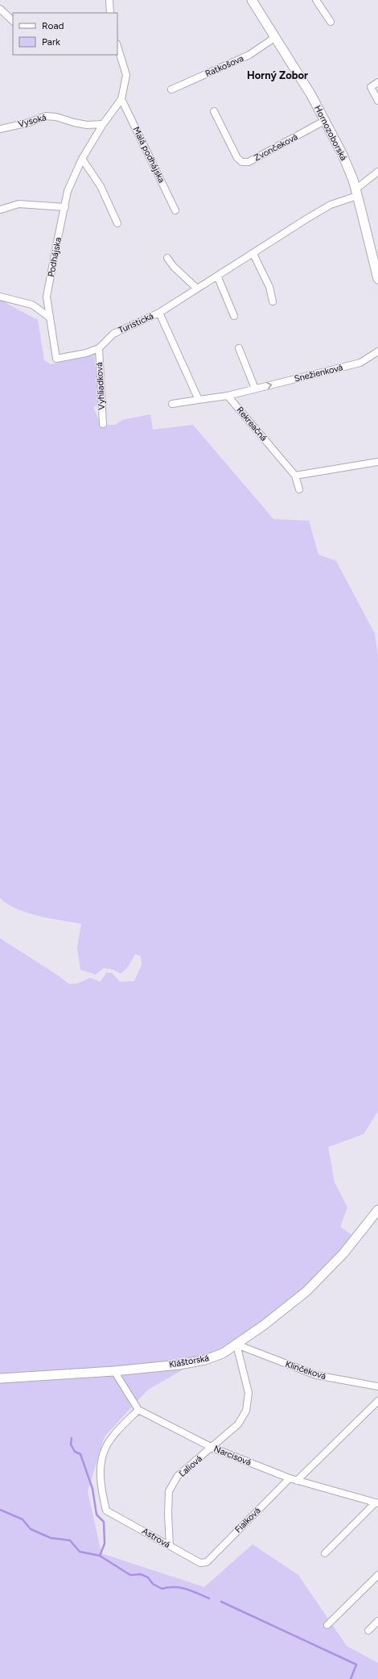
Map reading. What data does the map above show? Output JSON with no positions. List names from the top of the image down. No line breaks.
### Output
{"streets":{"street":["Ratkošova","Vysoká","Hornozoborská","Zvončeková","Malá podhájska","Podhájska","Turistická","Snežienková","Vyhliadková","Rekreačná","Kláštorská","Klinčeková","Narcisová","Ľaliová","Fialková","Astrová"]},"crossings":[["Ratkošova","Hornozoborská"],["Vysoká","Podhájska"],["Hornozoborská","Zvončeková"],["Hornozoborská","Turistická"],["Malá podhájska","Podhájska"],["Podhájska","Turistická"],["Turistická","Vyhliadková"],["Snežienková","Rekreačná"],["Kláštorská","Klinčeková"],["Kláštorská","Ľaliová"],["Klinčeková","Ľaliová"],["Narcisová","Ľaliová"],["Narcisová","Fialková"],["Narcisová","Astrová"],["Ľaliová","Astrová"],["Fialková","Astrová"]],"one_way":["Snežienková"],"districts":["Horný Zobor"],"legend":["Road","Park"]}
